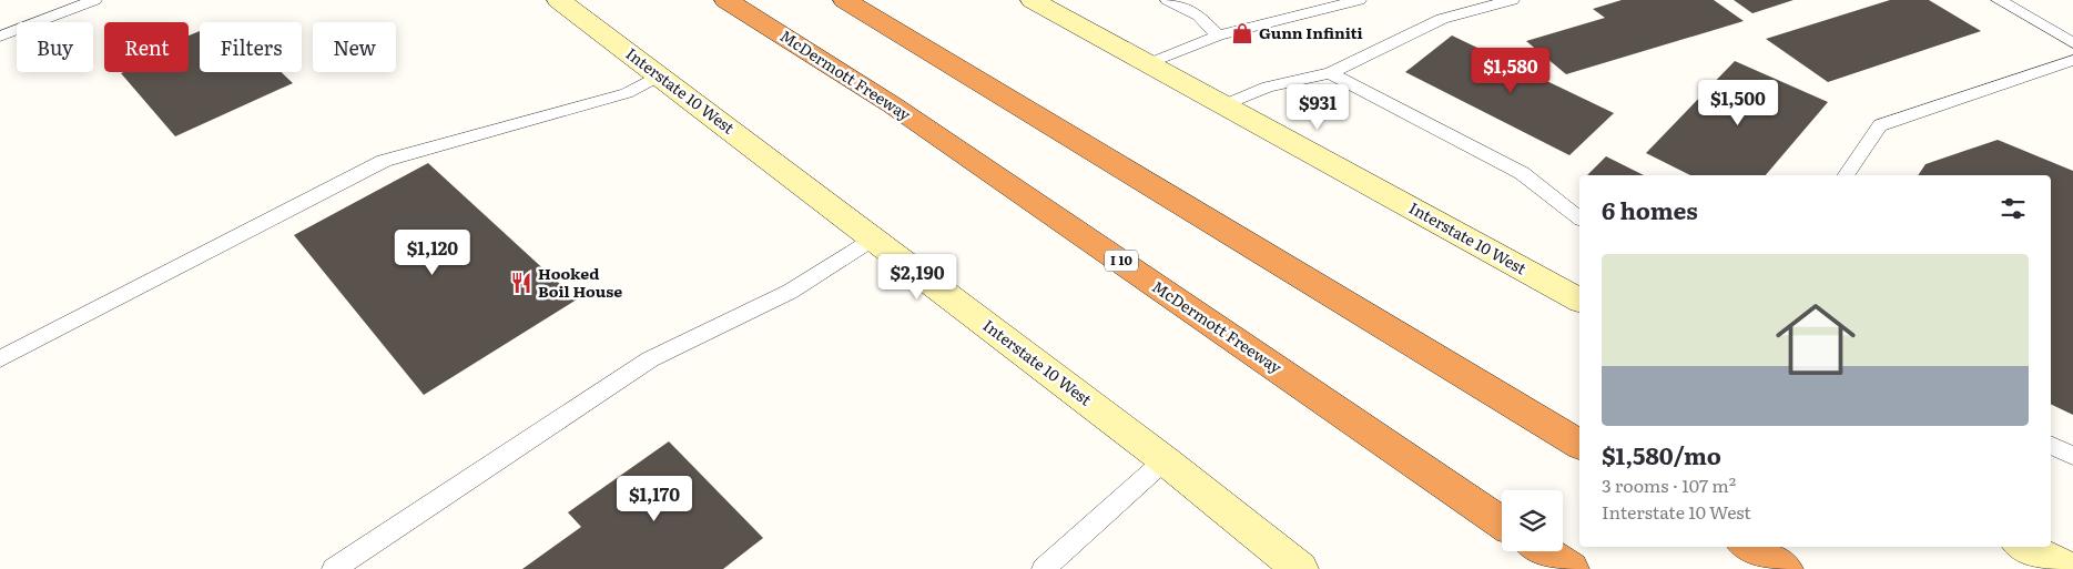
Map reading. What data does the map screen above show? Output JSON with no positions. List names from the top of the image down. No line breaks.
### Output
{"streets":{"highway":["McDermott Freeway","I 10"],"main road":["Interstate 10 West"]},"places":{"shop":["Gunn Infiniti"],"restaurant":["Hooked Boil House"]},"page":{"chip":["Buy","Rent","Filters","New"],"price":["$1,580","$1,500","$931","$1,120","$2,190","$1,170"],"heading":"6 homes","list":[{"name":"$1,580/mo","note":"3 rooms · 107 m² · Interstate 10 West"}]}}
